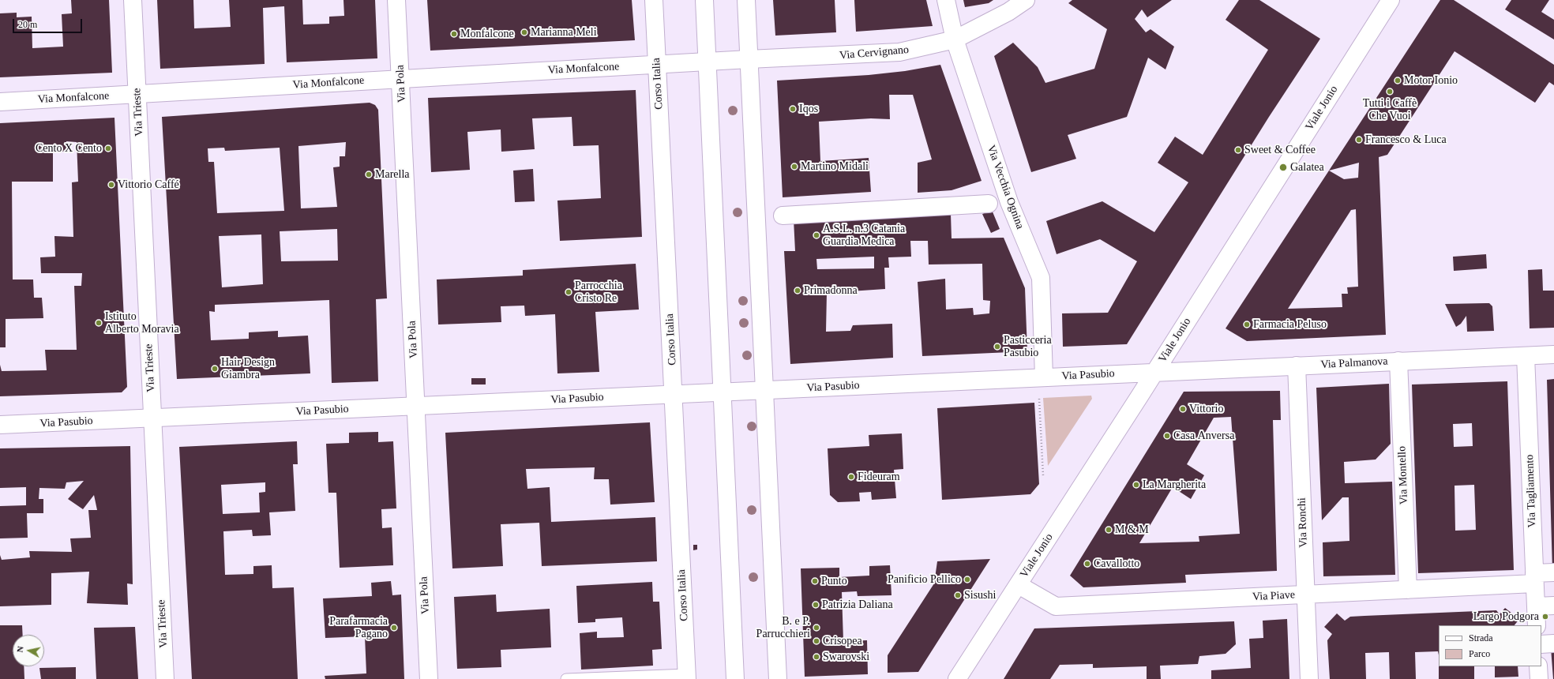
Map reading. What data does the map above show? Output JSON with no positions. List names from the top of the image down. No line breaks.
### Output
{"streets":{"main road":["Via Cervignano","Via Monfalcone","Via Pola","Corso Italia","Viale Jonio","Via Trieste","Via Vecchia Ognina","Via Palmanova","Via Pasubio","Via Montello","Via Tagliamento","Via Ronchi","Via Piave"]},"crossings":[["Via Cervignano","Via Monfalcone"],["Via Cervignano","Via Vecchia Ognina"],["Via Monfalcone","Via Pola"],["Via Monfalcone","Corso Italia"],["Via Monfalcone","Via Trieste"],["Via Pola","Via Pasubio"],["Corso Italia","Via Pasubio"],["Viale Jonio","Via Palmanova"],["Viale Jonio","Via Pasubio"],["Viale Jonio","Via Piave"],["Via Trieste","Via Pasubio"],["Via Vecchia Ognina","Via Pasubio"],["Via Palmanova","Via Pasubio"],["Via Palmanova","Via Montello"],["Via Palmanova","Via Tagliamento"],["Via Palmanova","Via Ronchi"],["Via Montello","Via Piave"],["Via Tagliamento","Via Piave"],["Via Ronchi","Via Piave"]],"places":["Marianna Meli","Monfalcone","Motor Ionio","Tutti i Caffè Che Vuoi","Iqos","Francesco & Luca","Cento X Cento","Sweet & Coffee","Martino Midali","Galatea","Marella","Vittorio Caffé","A.S.L. n.3 Catania Guardia Medica","Primadonna","Parrocchia Cristo Re","Istituto Alberto Moravia","Farmacia Peluso","Pasticceria Pasubio","Hair Design Giambra","Vittorio","Casa Anversa","Fideuram","La Margherita","M & M","Cavallotto","Panificio Pellico","Punto","Sisushi","Patrizia Daliana","Largo Podgora","Parafarmacia Pagano","B. e P. Parrucchieri","Crisopea","Swarovski"],"legend":["Strada","Parco"],"scale_bar":"20 m","north":"left"}
